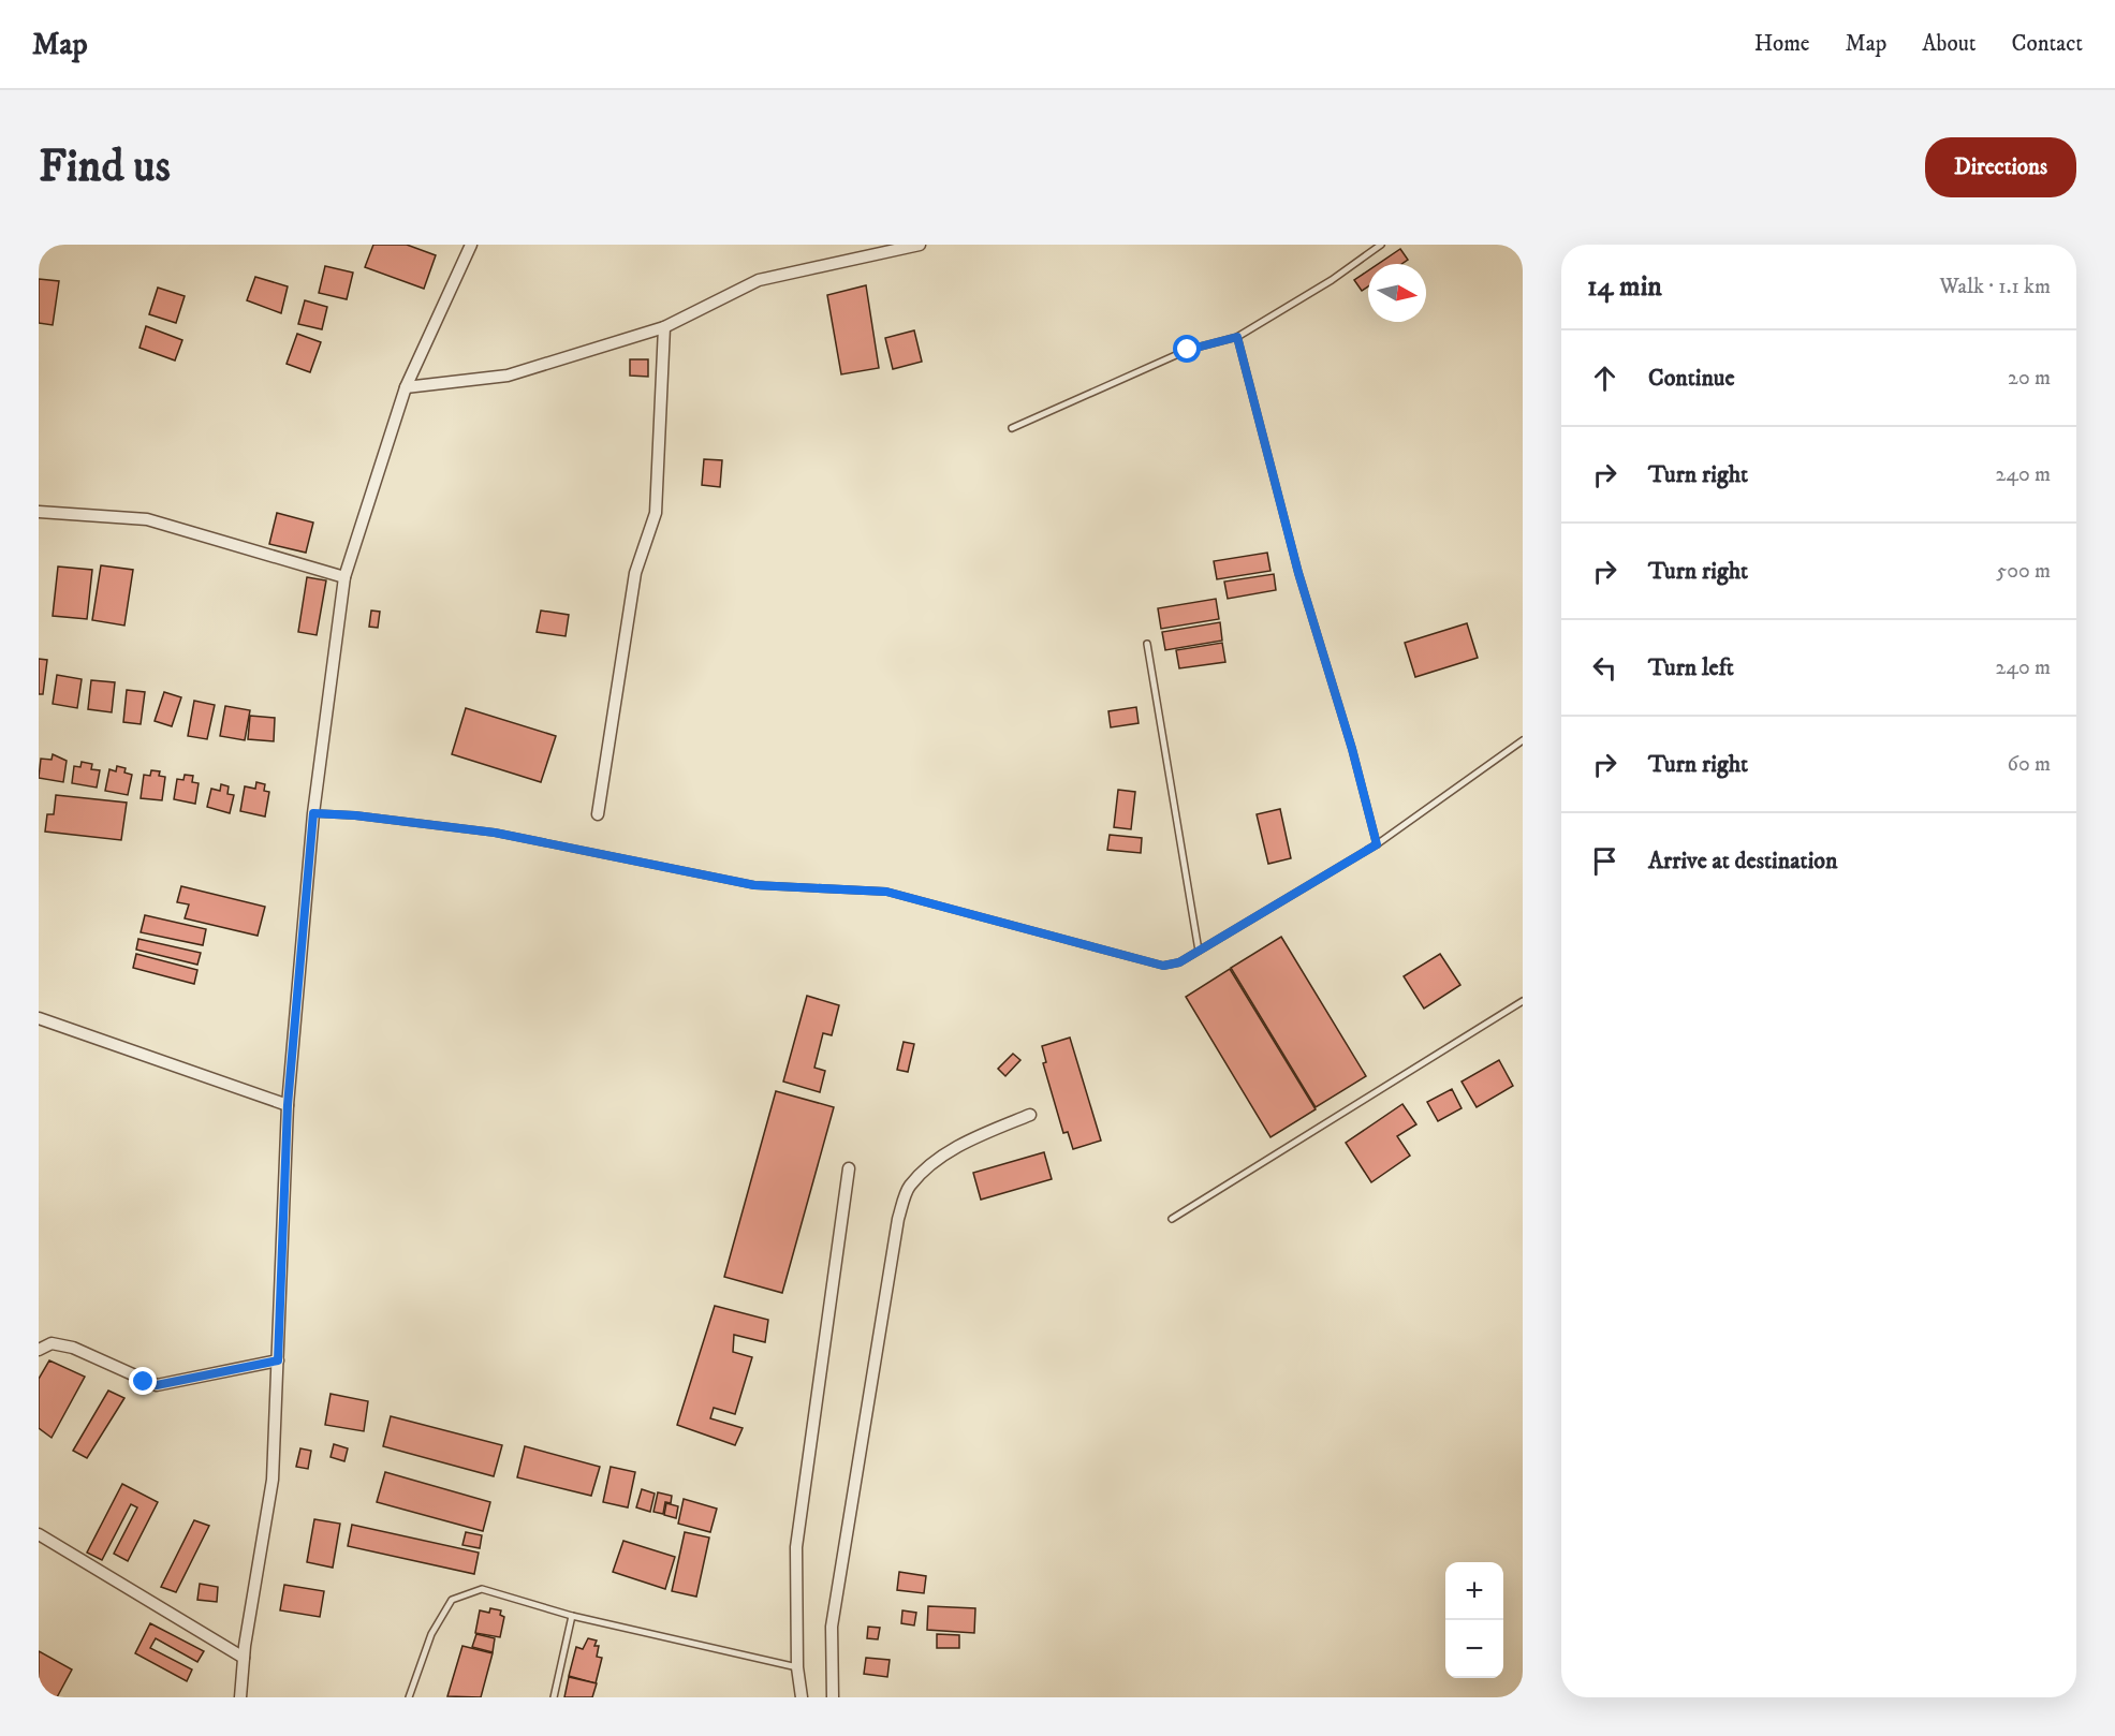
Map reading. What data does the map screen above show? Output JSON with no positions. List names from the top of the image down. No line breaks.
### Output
{"north":"right","page":{"header":"Map","nav":["Home","Map","About","Contact"],"buttons":"Directions","title":"Find us","heading":["14 min","Walk · 1.1 km"],"list":[["Continue","20 m"],["Turn right","240 m"],["Turn right","500 m"],["Turn left","240 m"],["Turn right","60 m"],"Arrive at destination"],"map_buttons":["+","−"]}}
